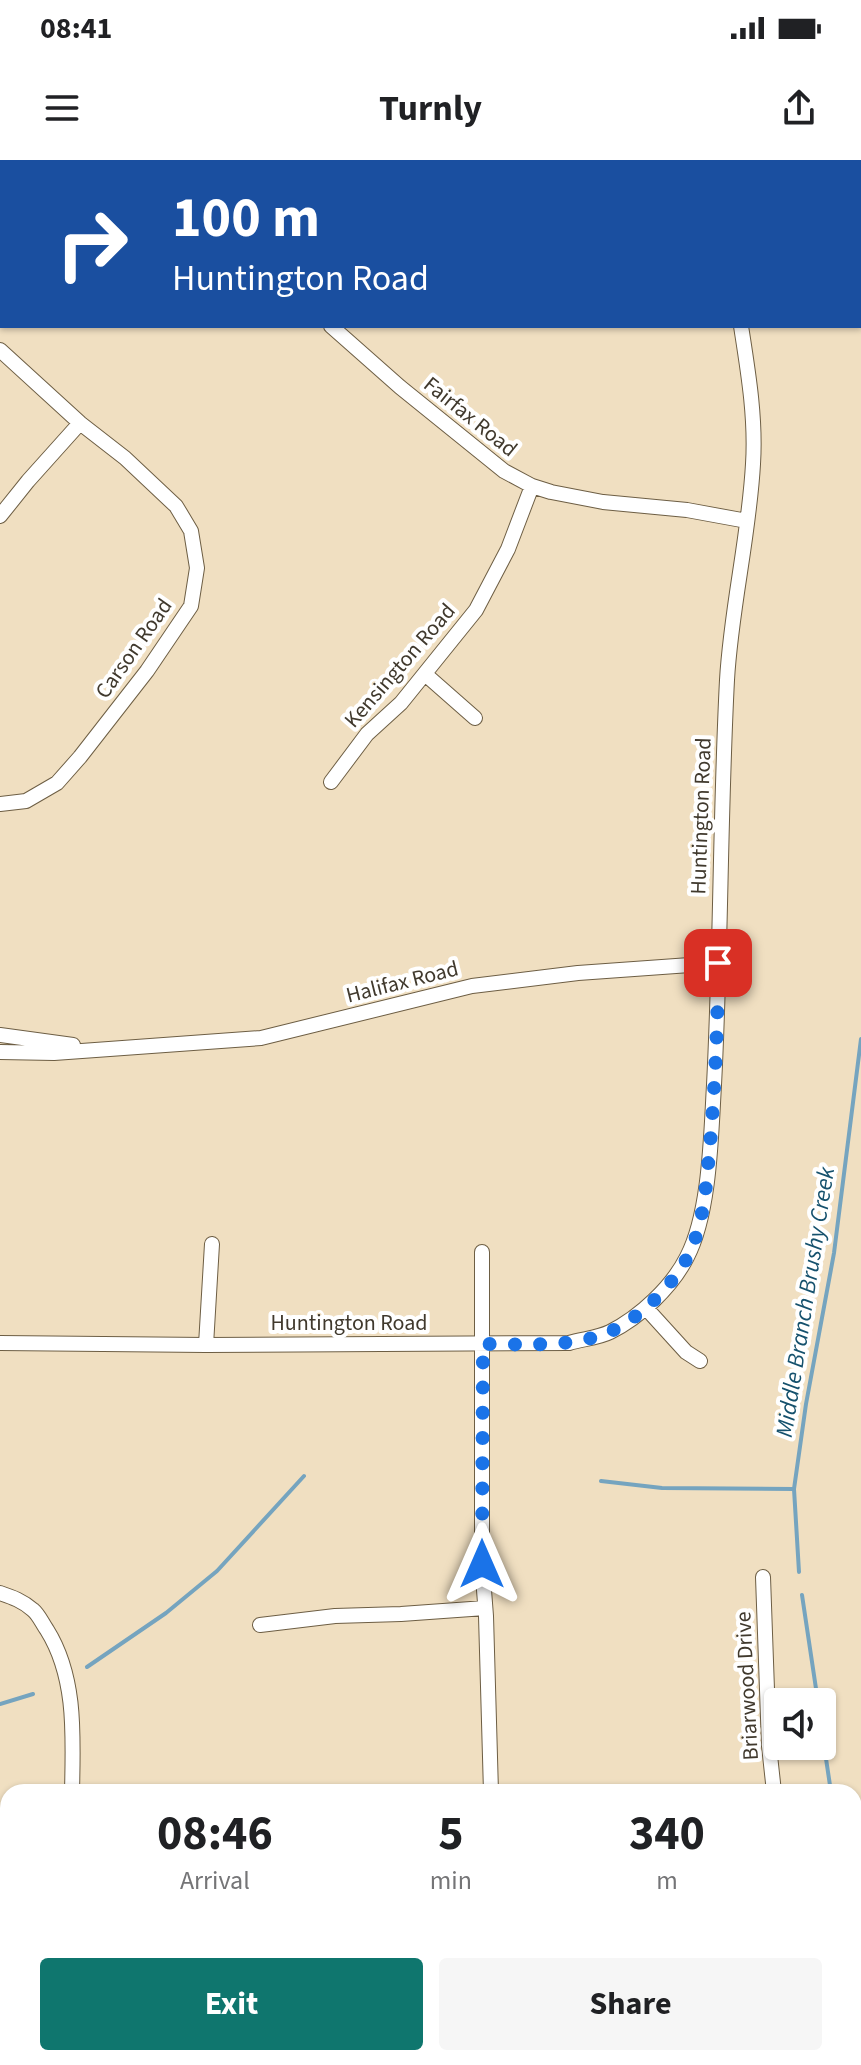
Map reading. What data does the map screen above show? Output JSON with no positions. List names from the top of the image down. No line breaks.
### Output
{"streets":{"street":["Fairfax Road","Carson Road","Kensington Road","Huntington Road","Halifax Road","Briarwood Drive"]},"crossings":[["Fairfax Road","Kensington Road"],["Fairfax Road","Huntington Road"],["Huntington Road","Halifax Road"]],"water":["Middle Branch Brushy Creek"],"page":{"status":"08:41","header":"Turnly","turn":["100 m","Huntington Road"],"eta":["08:46","Arrival","5","min","340","m"],"buttons":["Exit","Share"]}}
